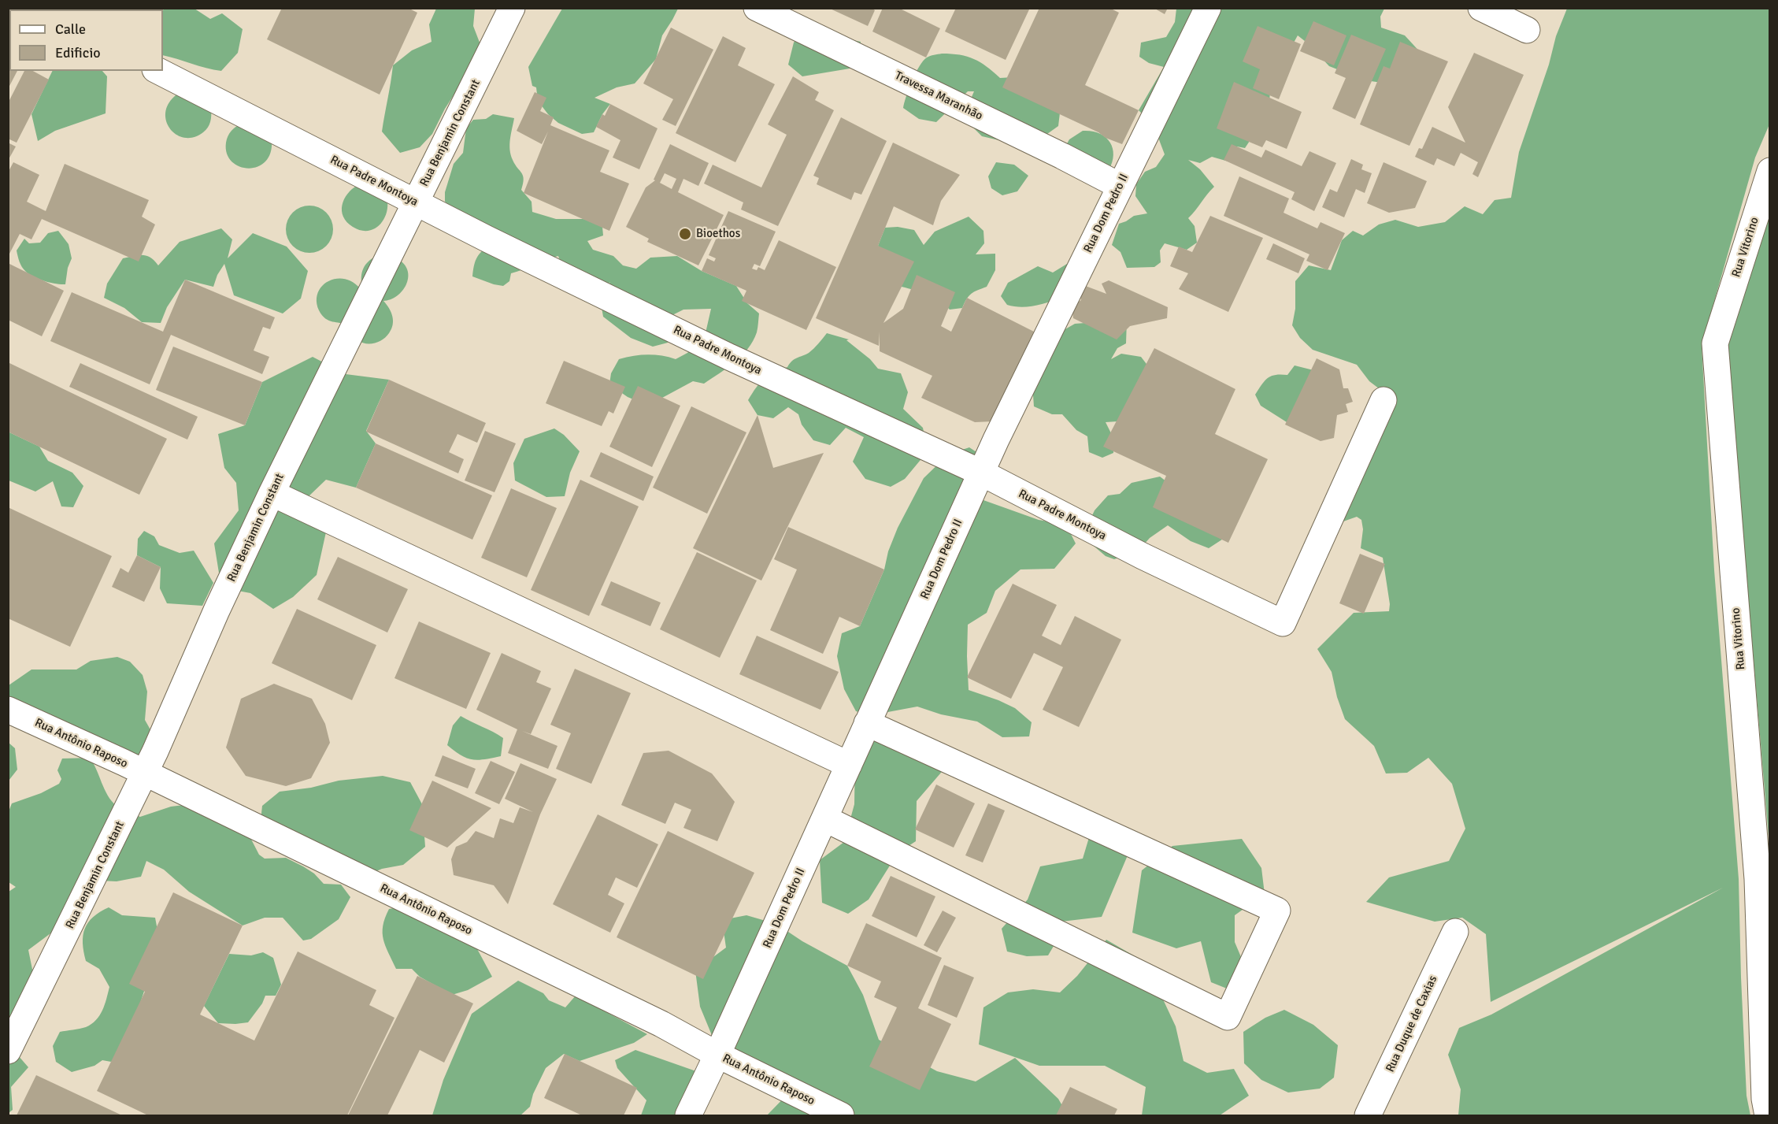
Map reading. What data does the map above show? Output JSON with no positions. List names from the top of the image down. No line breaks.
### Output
{"streets":{"street":["Travessa Maranhão","Rua Benjamin Constant","Rua Padre Montoya","Rua Dom Pedro II","Rua Vitorino","Rua Antônio Raposo","Rua Duque de Caxias"]},"crossings":[["Travessa Maranhão","Rua Dom Pedro II"],["Rua Benjamin Constant","Rua Padre Montoya"],["Rua Benjamin Constant","Rua Antônio Raposo"],["Rua Padre Montoya","Rua Dom Pedro II"],["Rua Dom Pedro II","Rua Antônio Raposo"]],"places":["Bioethos"],"legend":["Calle","Edificio"]}
